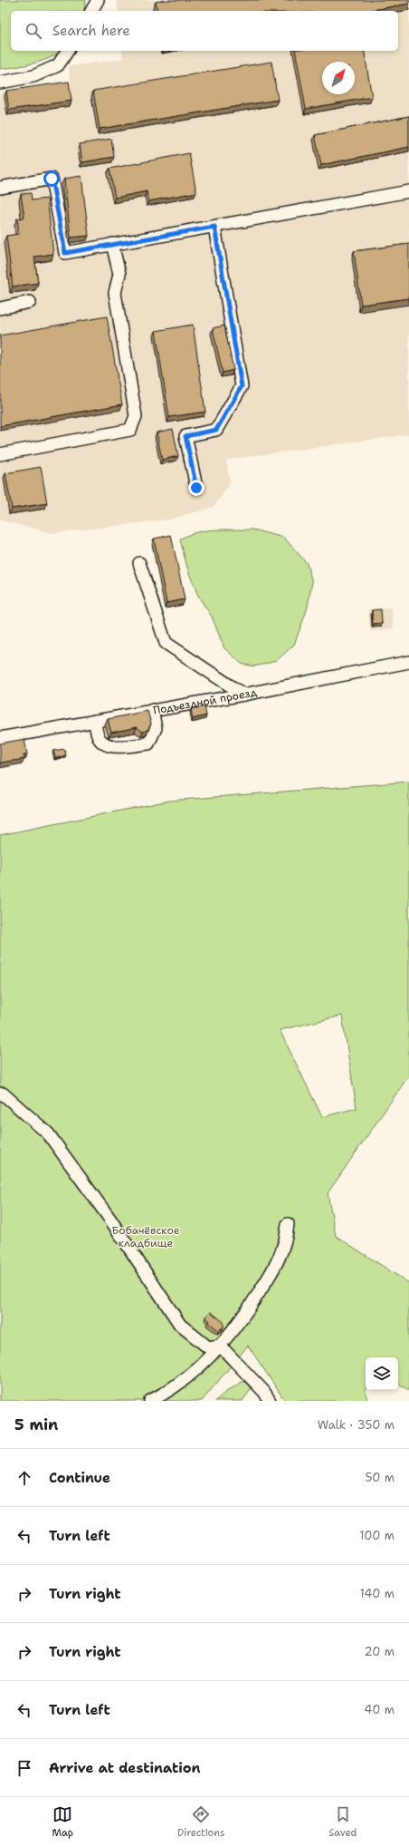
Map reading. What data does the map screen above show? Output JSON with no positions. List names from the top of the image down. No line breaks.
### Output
{"streets":{"street":["Подъездной проезд"]},"parks":["Бобачёвское кладбище"],"north":"top right","page":{"search":"Search here","heading":["5 min","Walk · 350 m"],"list":[["Continue","50 m"],["Turn left","100 m"],["Turn right","140 m"],["Turn right","20 m"],["Turn left","40 m"],"Arrive at destination"],"nav":["Map","Directions","Saved"]}}
